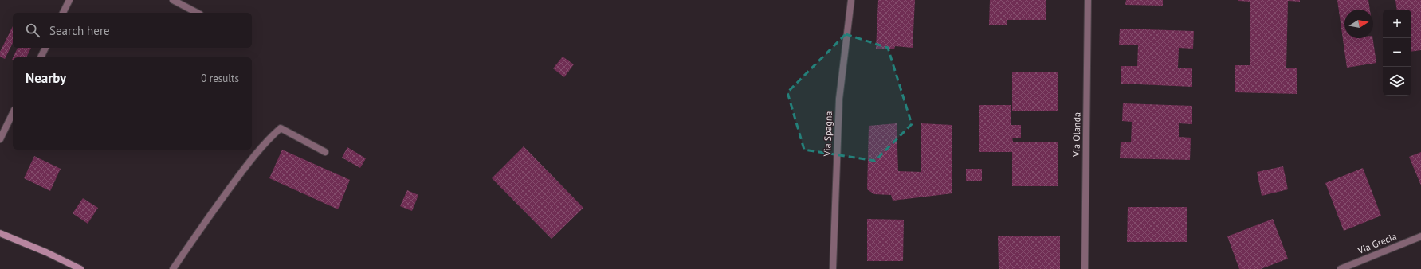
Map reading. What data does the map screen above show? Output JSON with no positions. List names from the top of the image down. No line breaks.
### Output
{"streets":{"street":["Via Spagna","Via Olanda","Via Grecia"]},"north":"right","page":{"map_buttons":["+","−"],"search":"Search here","heading":["Nearby","0 results"]}}
